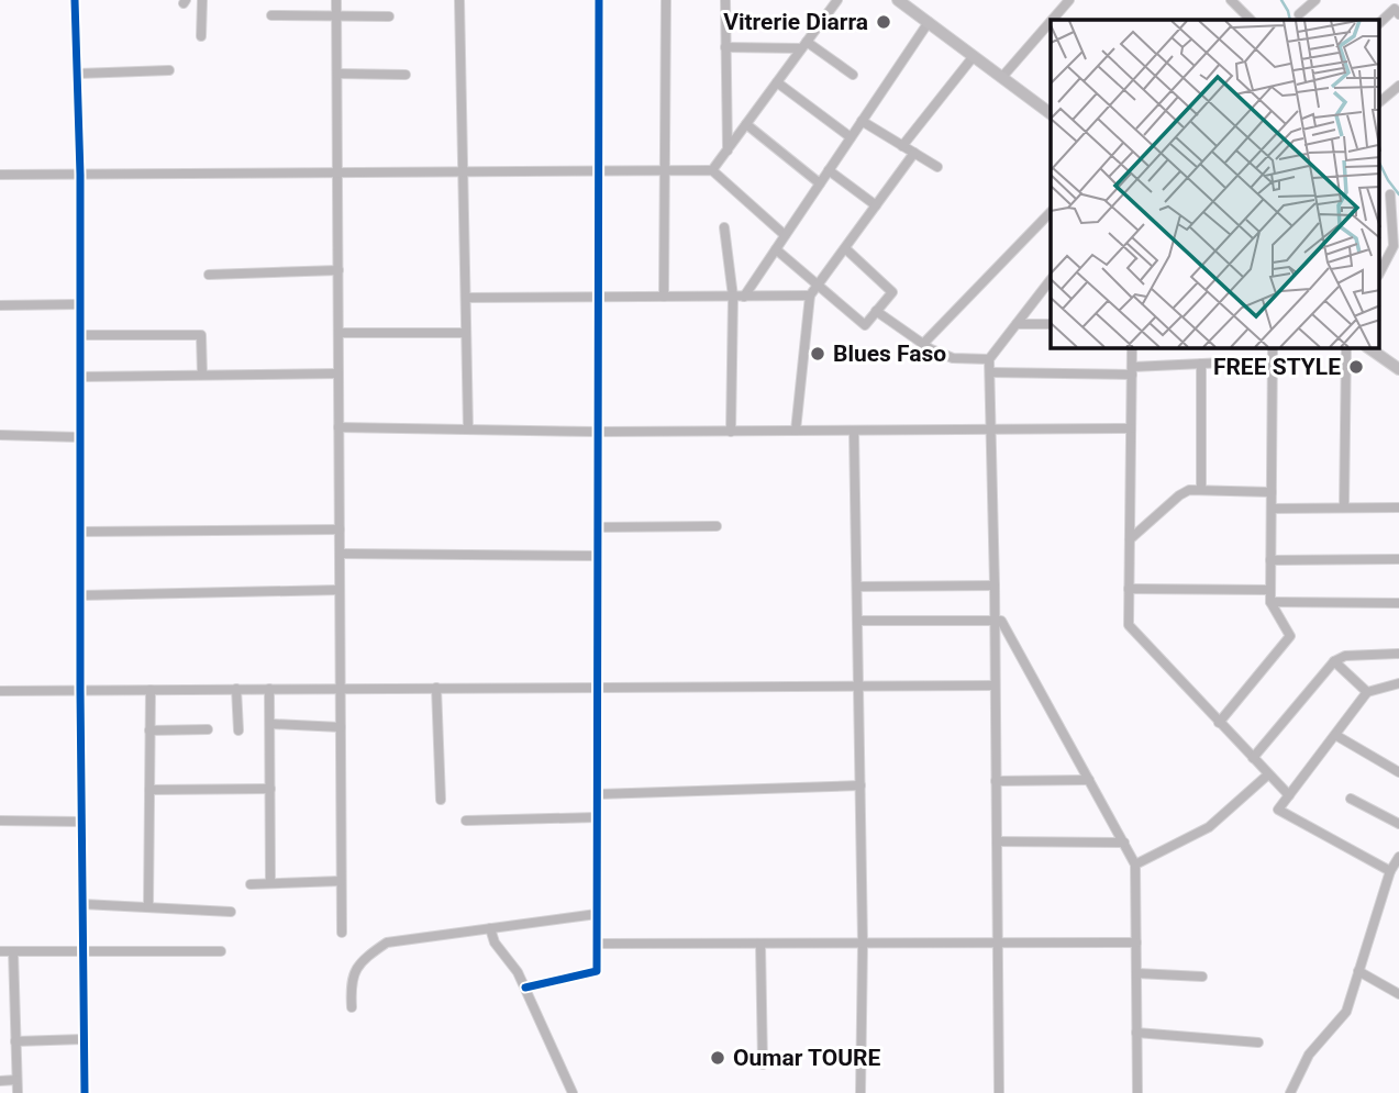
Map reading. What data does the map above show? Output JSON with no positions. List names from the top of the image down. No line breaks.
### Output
{"places":["Vitrerie Diarra","Blues Faso","FREE STYLE","Oumar TOURE"]}
